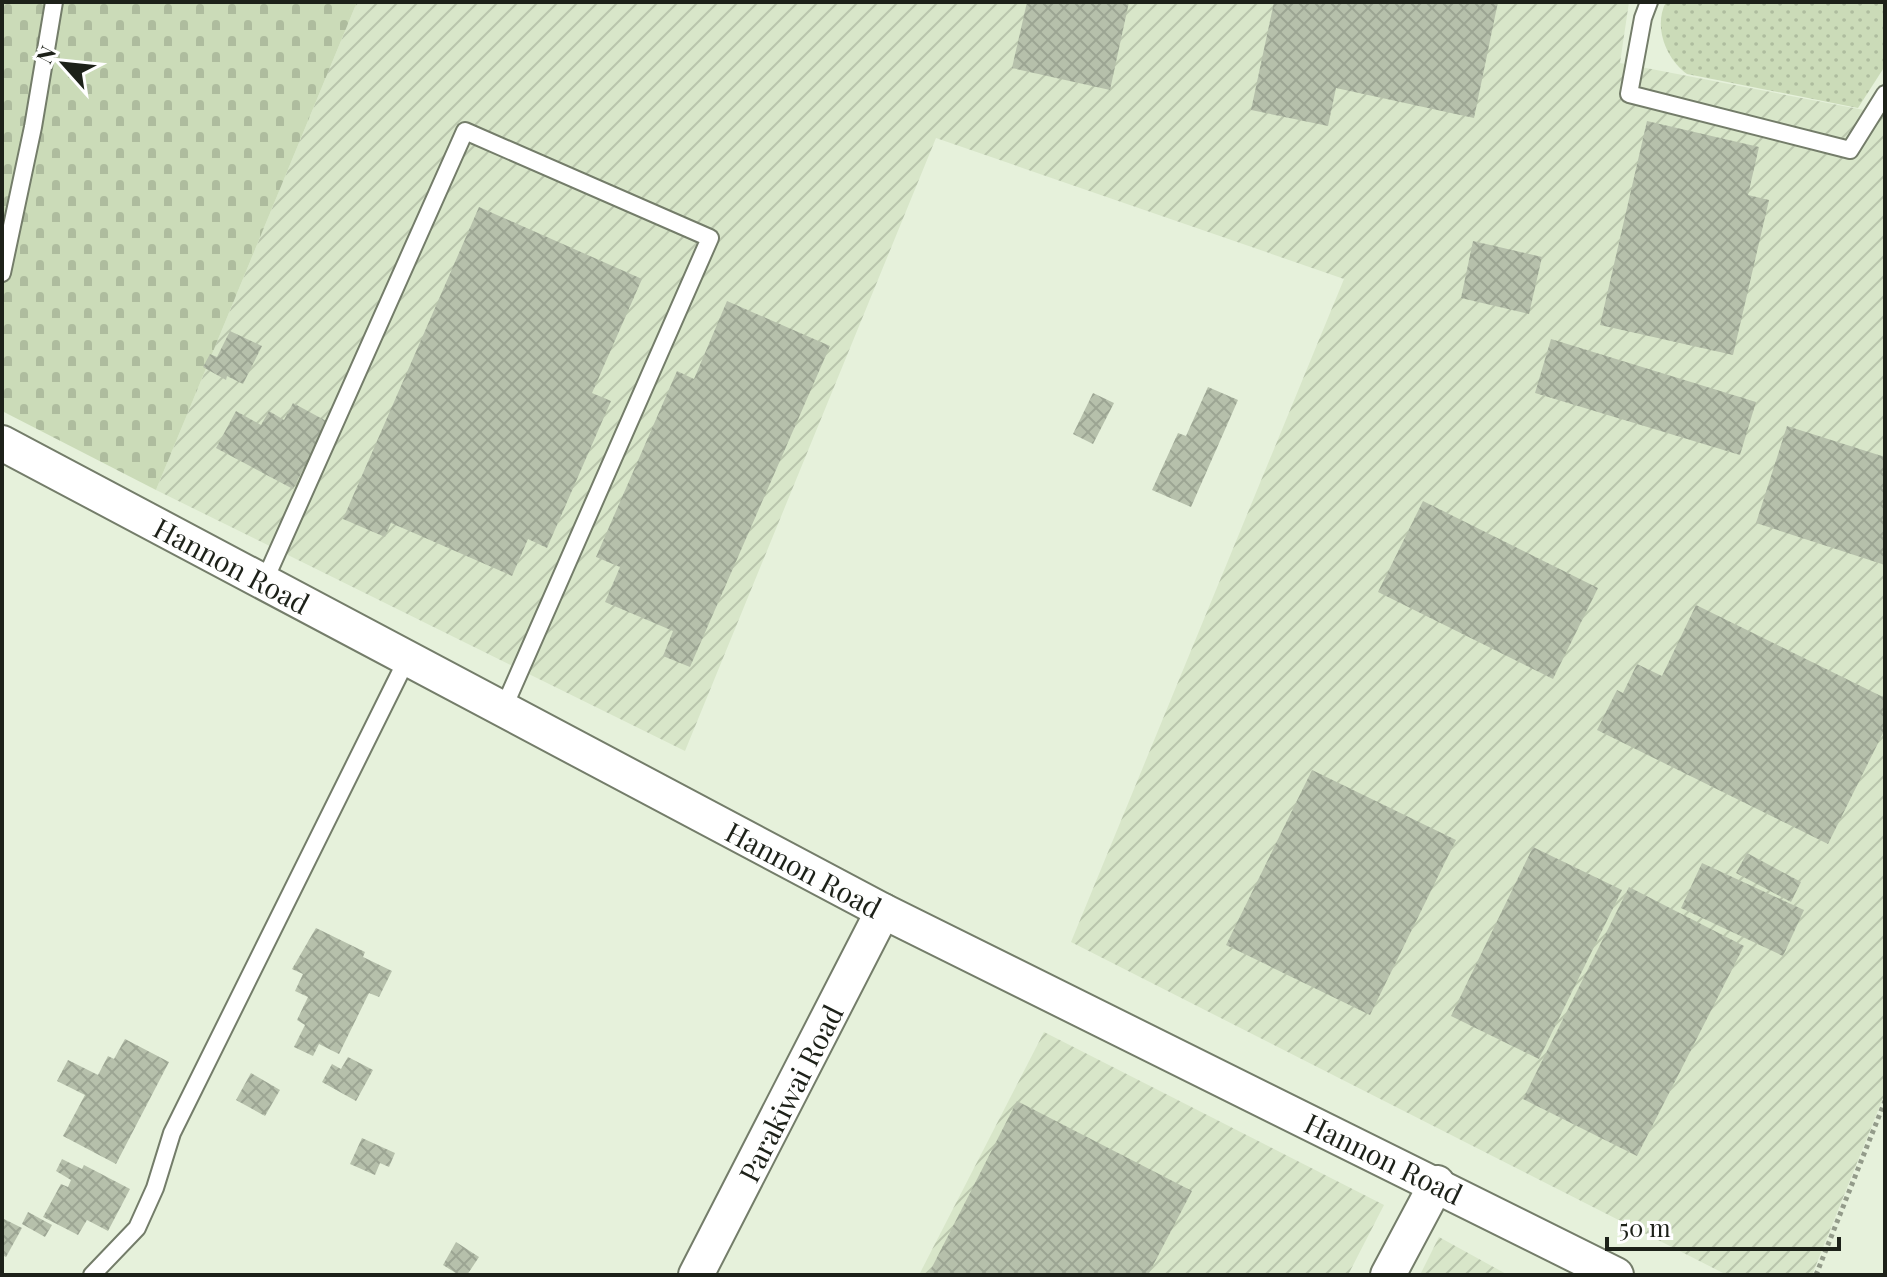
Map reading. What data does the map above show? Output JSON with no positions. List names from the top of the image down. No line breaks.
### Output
{"streets":{"street":["Hannon Road","Parakiwai Road"]},"crossings":[["Hannon Road","Parakiwai Road"]],"scale_bar":"50 m","north":"top left"}
